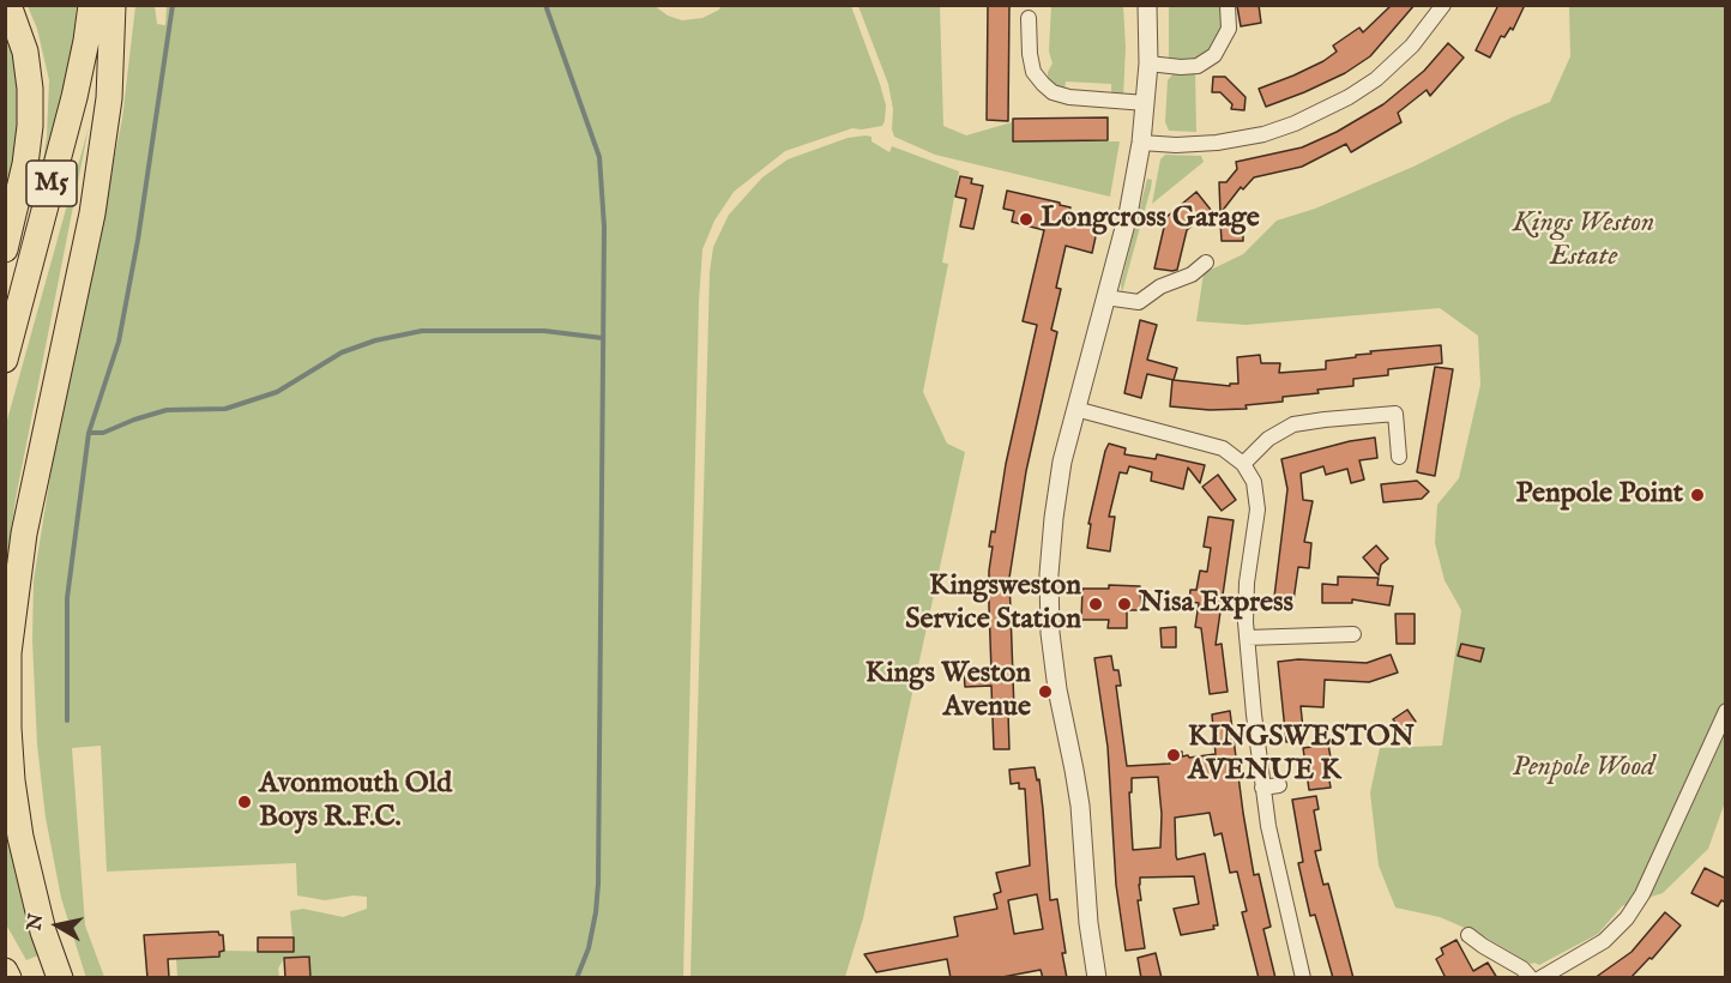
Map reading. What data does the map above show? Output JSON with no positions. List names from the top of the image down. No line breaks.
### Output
{"streets":{"highway":["M5"]},"parks":["Kings Weston Estate","Penpole Wood"],"places":["Longcross Garage","Penpole Point","Kingsweston Service Station","Nisa Express","Kings Weston Avenue","KINGSWESTON AVENUE K","Avonmouth Old Boys R.F.C."],"north":"left"}
